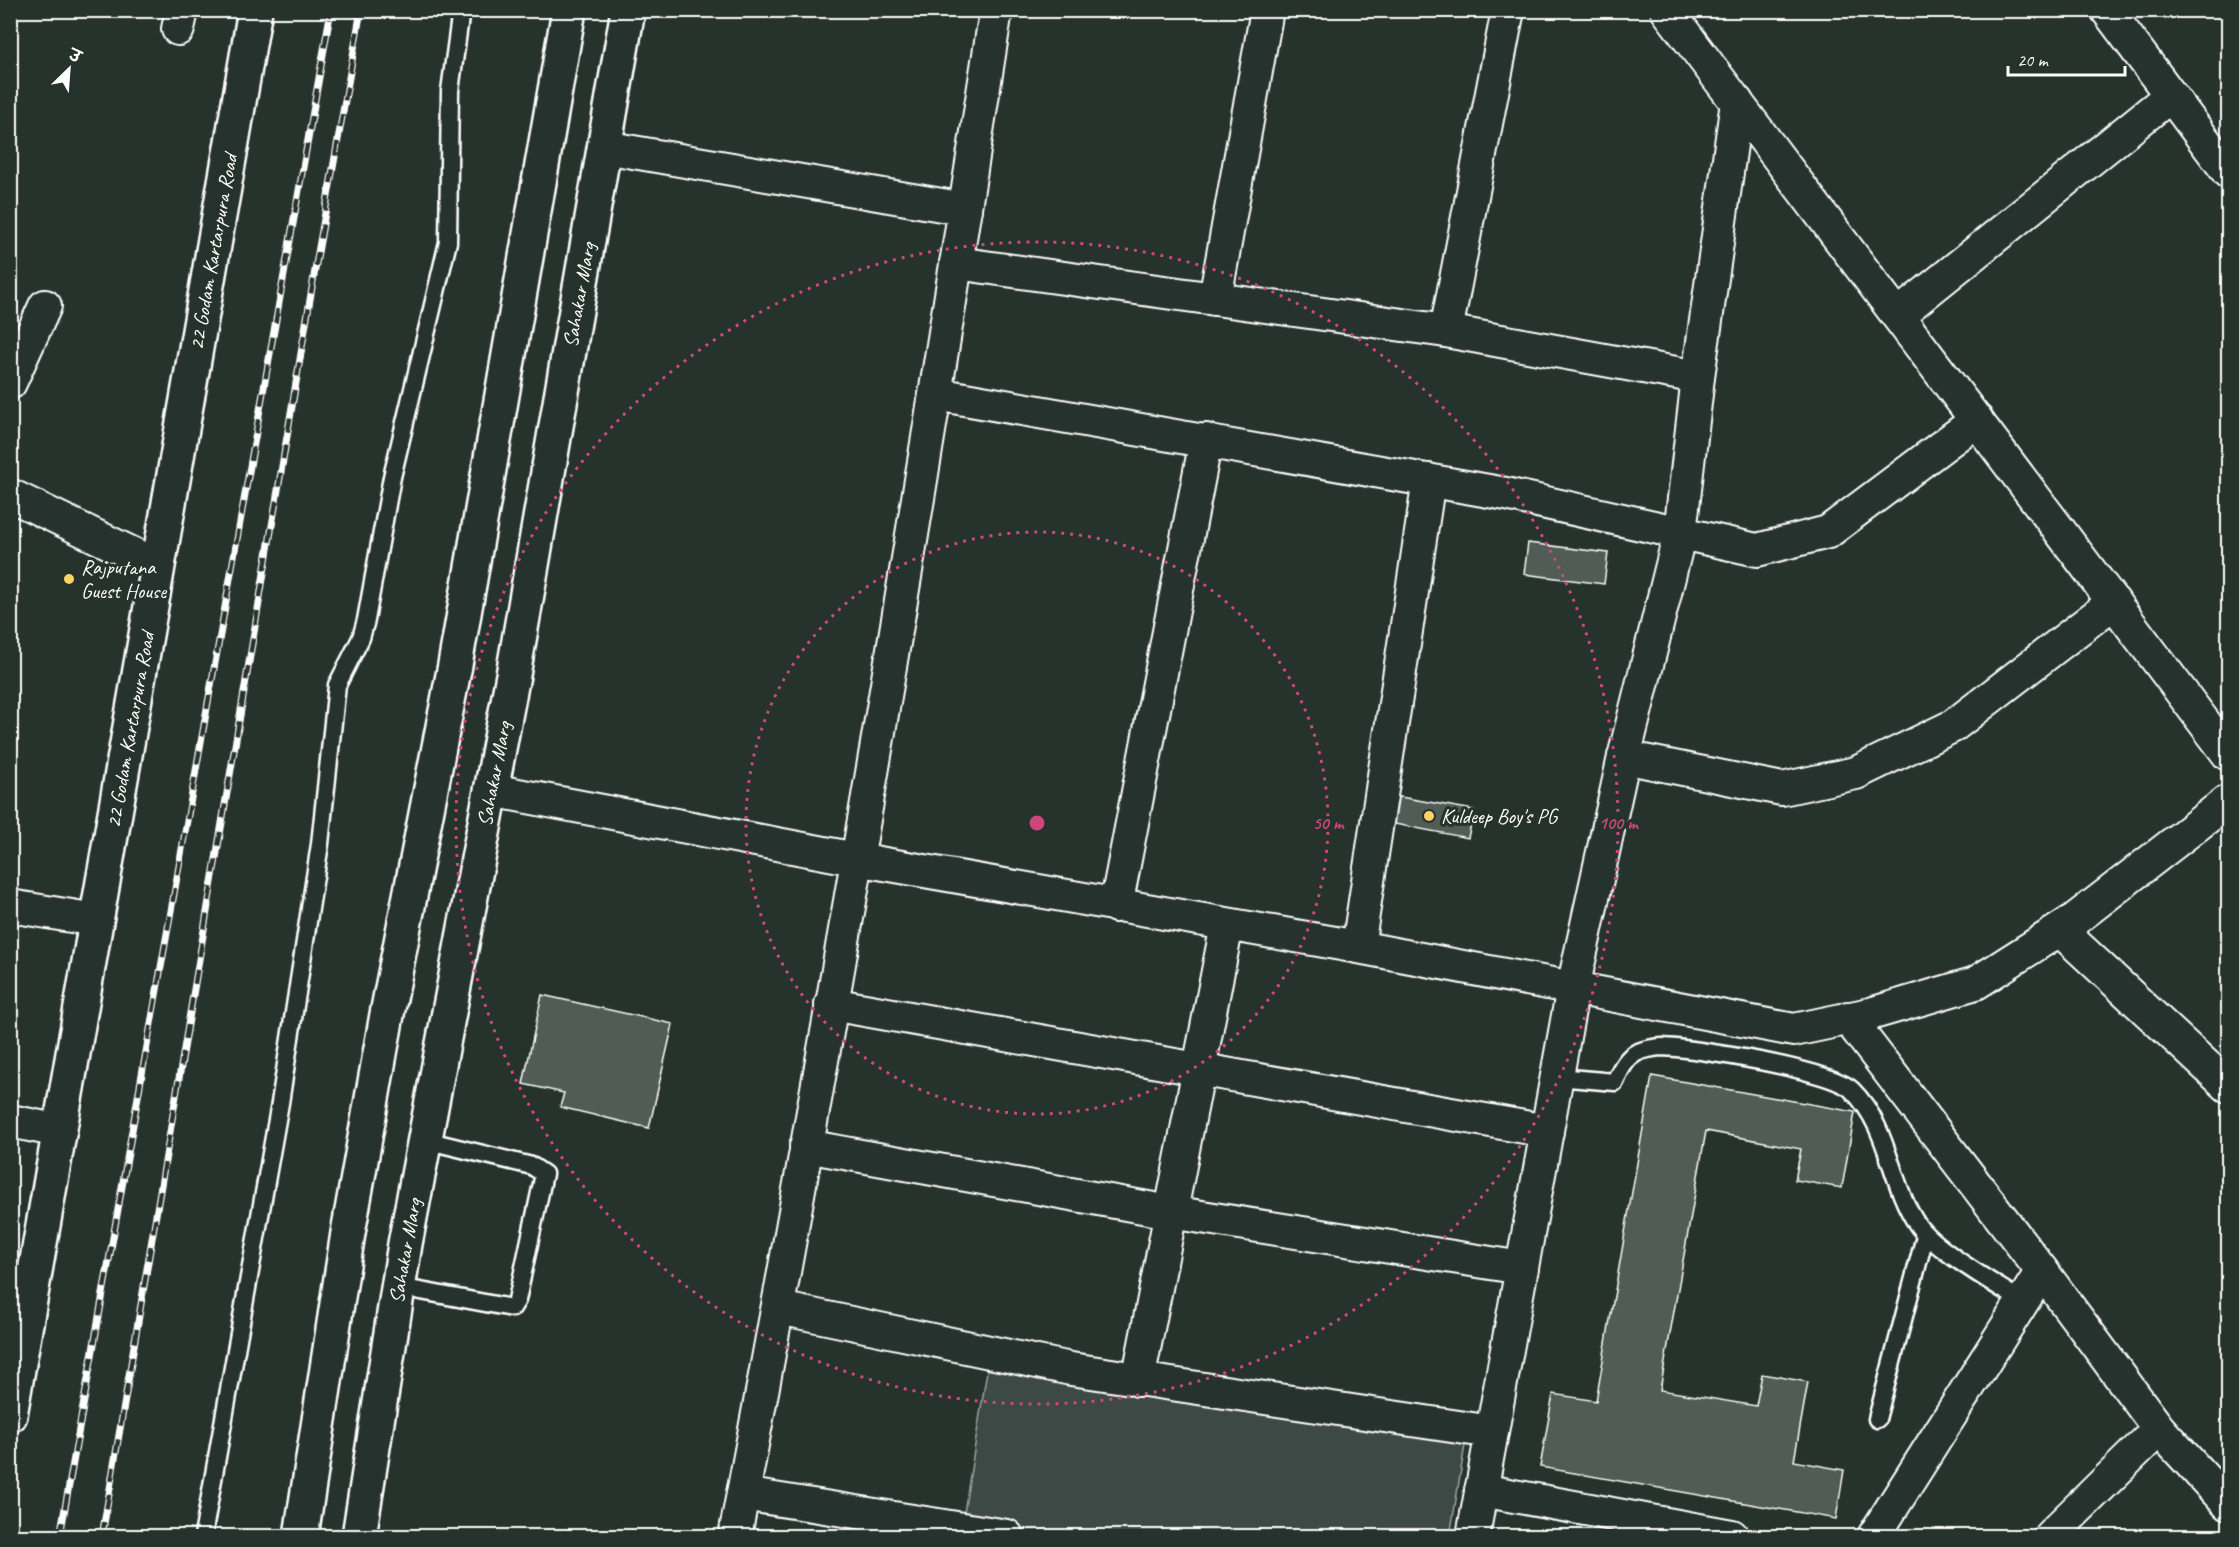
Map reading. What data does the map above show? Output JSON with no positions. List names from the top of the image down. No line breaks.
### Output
{"streets":{"street":["22 Godam Kartarpura Road","Sahakar Marg"]},"places":["Rajputana Guest House","Kuldeep Boy's PG"],"scale_bar":"20 m","north":"top right","rings":["50 m","100 m"]}
